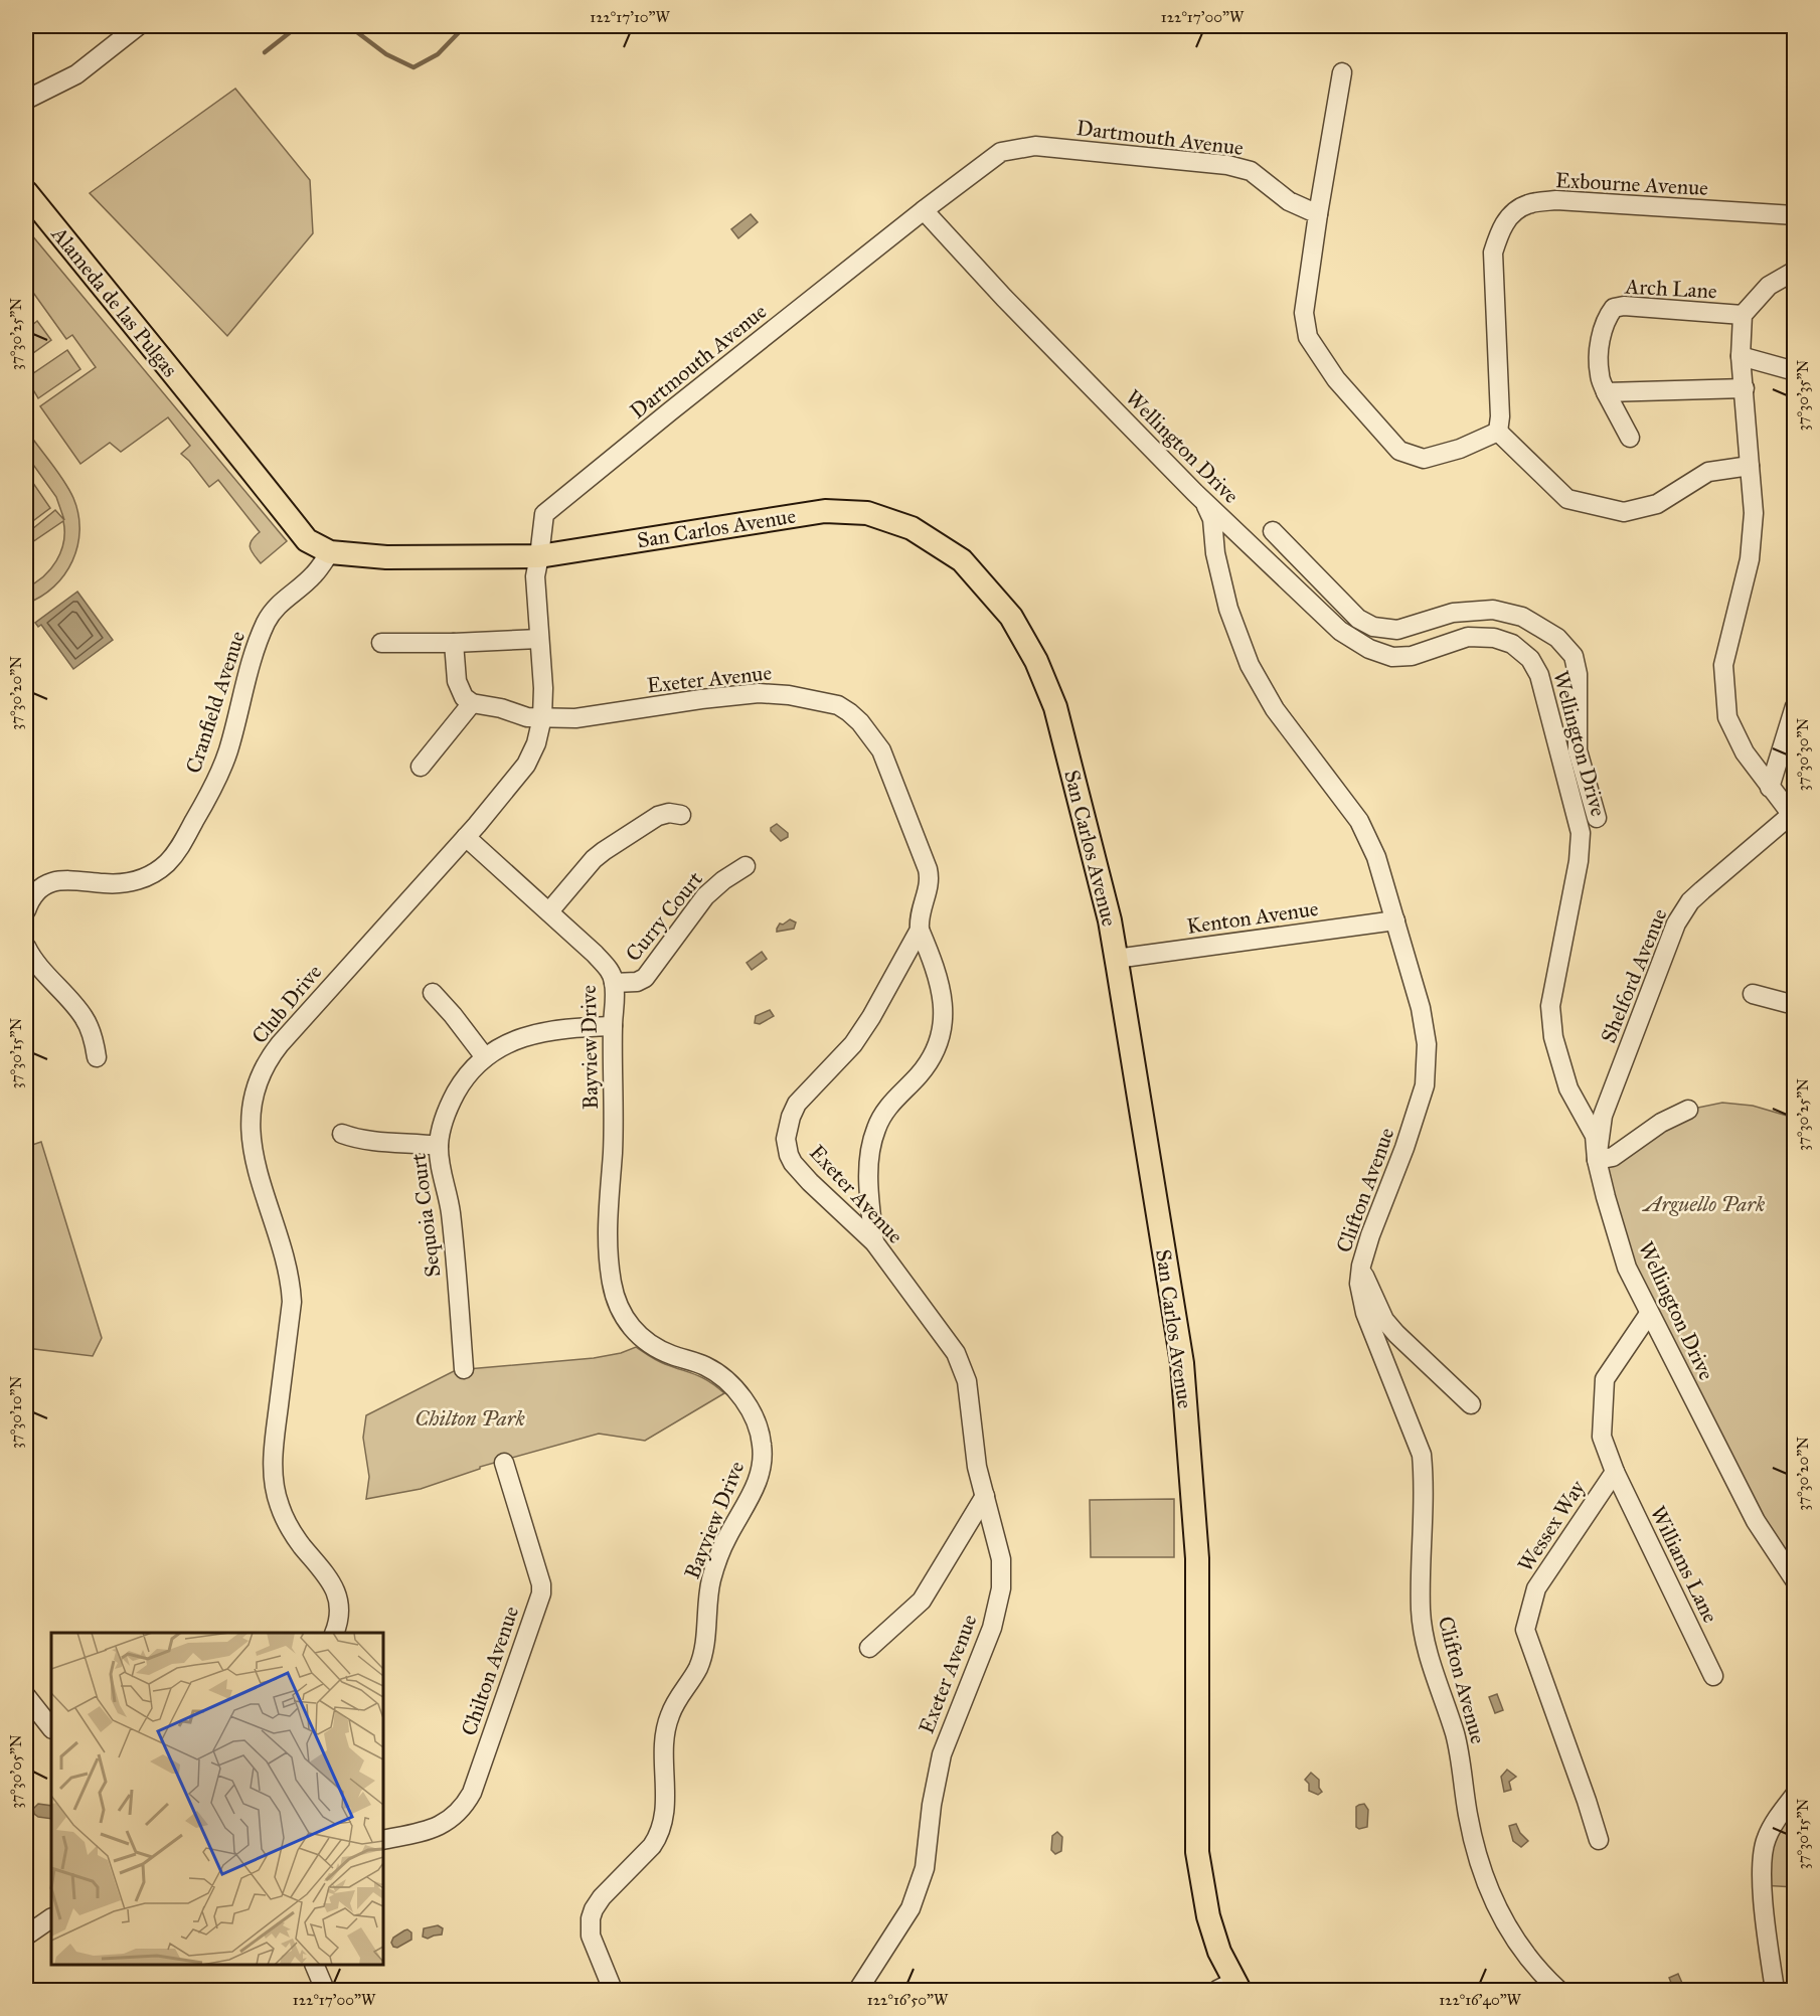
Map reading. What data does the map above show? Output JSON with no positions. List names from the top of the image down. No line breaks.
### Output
{"streets":{"main road":["Alameda de las Pulgas","San Carlos Avenue"],"street":["Dartmouth Avenue","Exbourne Avenue","Arch Lane","Wellington Drive","Exeter Avenue","Cranfield Avenue","Curry Court","Kenton Avenue","Shelford Avenue","Club Drive","Bayview Drive","Clifton Avenue","Sequoia Court","Wessex Way","Williams Lane","Chilton Avenue"]},"crossings":[["Dartmouth Avenue","Wellington Drive"],["Dartmouth Avenue","San Carlos Avenue"],["Dartmouth Avenue","Club Drive"],["Alameda de las Pulgas","San Carlos Avenue"],["Wellington Drive","Shelford Avenue"],["Wellington Drive","Clifton Avenue"],["Wellington Drive","Wessex Way"],["San Carlos Avenue","Cranfield Avenue"],["San Carlos Avenue","Kenton Avenue"],["San Carlos Avenue","Club Drive"],["Exeter Avenue","Club Drive"],["Curry Court","Bayview Drive"],["Kenton Avenue","Clifton Avenue"],["Club Drive","Bayview Drive"],["Bayview Drive","Sequoia Court"],["Wessex Way","Williams Lane"]],"parks":["Arguello Park","Chilton Park"],"coordinates":["122°17'10\"W","122°17'00\"W","37°30'25\"N","37°30'35\"N","37°30'20\"N","37°30'30\"N","37°30'15\"N","37°30'10\"N","37°30'05\"N","122°16'50\"W","122°16'40\"W"]}
